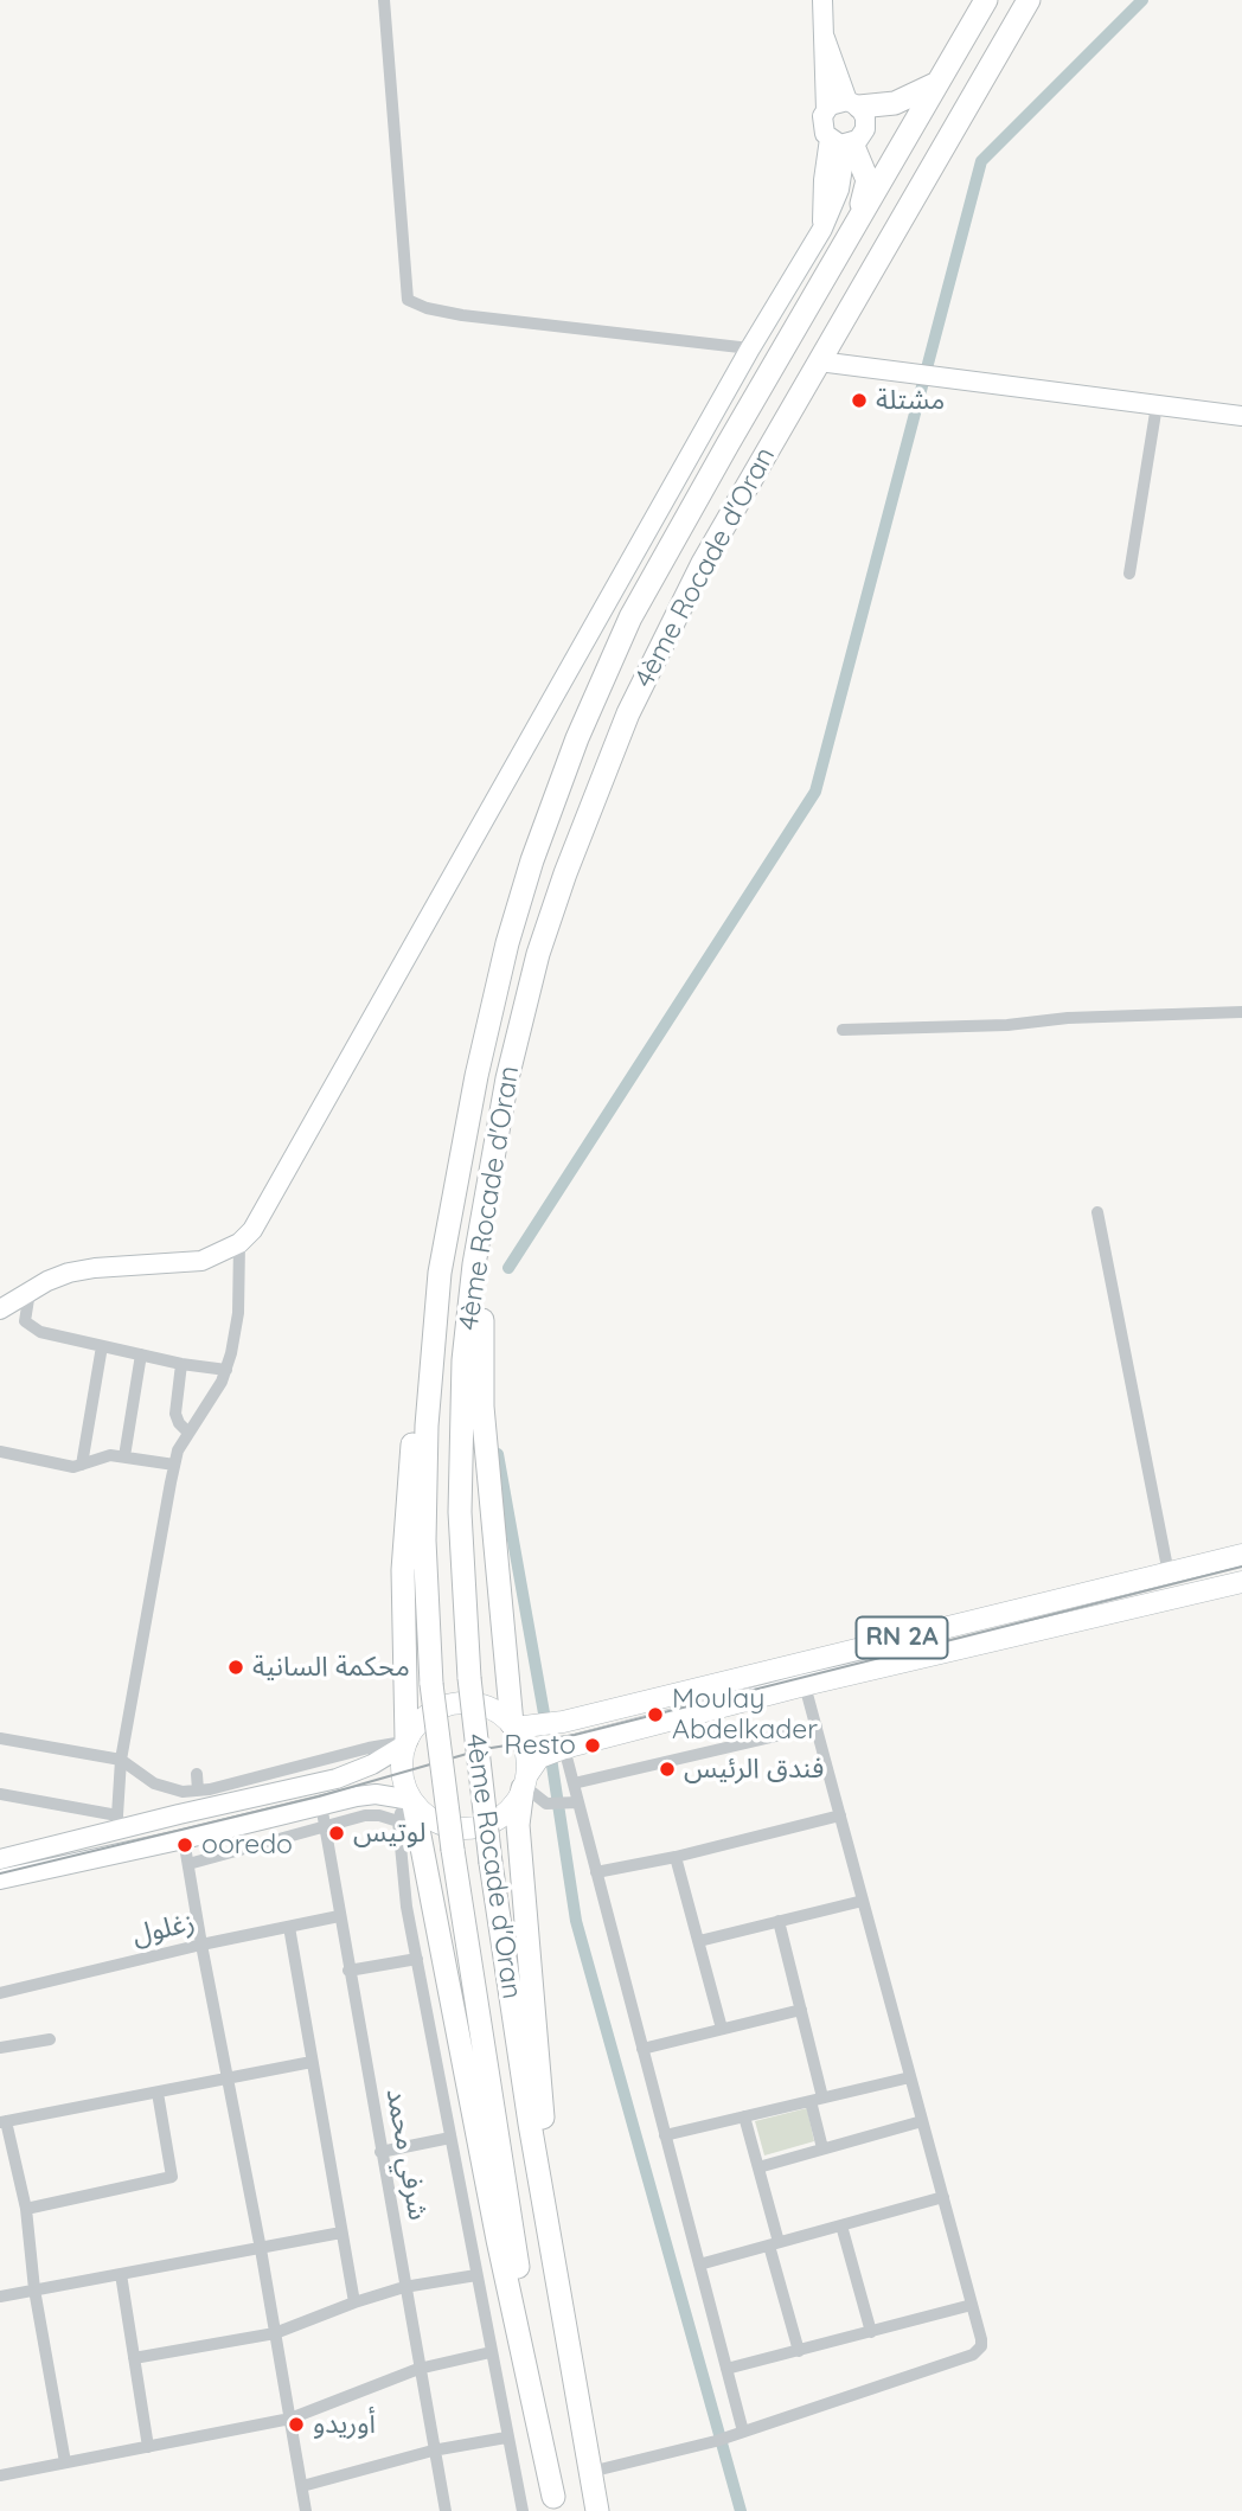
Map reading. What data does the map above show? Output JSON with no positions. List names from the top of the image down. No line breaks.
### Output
{"streets":{"highway":["4ème Rocade d'Oran"],"main road":["RN 2A"],"street":["زغلول","شرفي محمد"]},"crossings":[["زغلول","شرفي محمد"]],"places":["مشتلة","محكمة السانية","Moulay Abdelkader","Resto","فندق الرئيس","لوتيس","ooredo","أوريدو"]}
